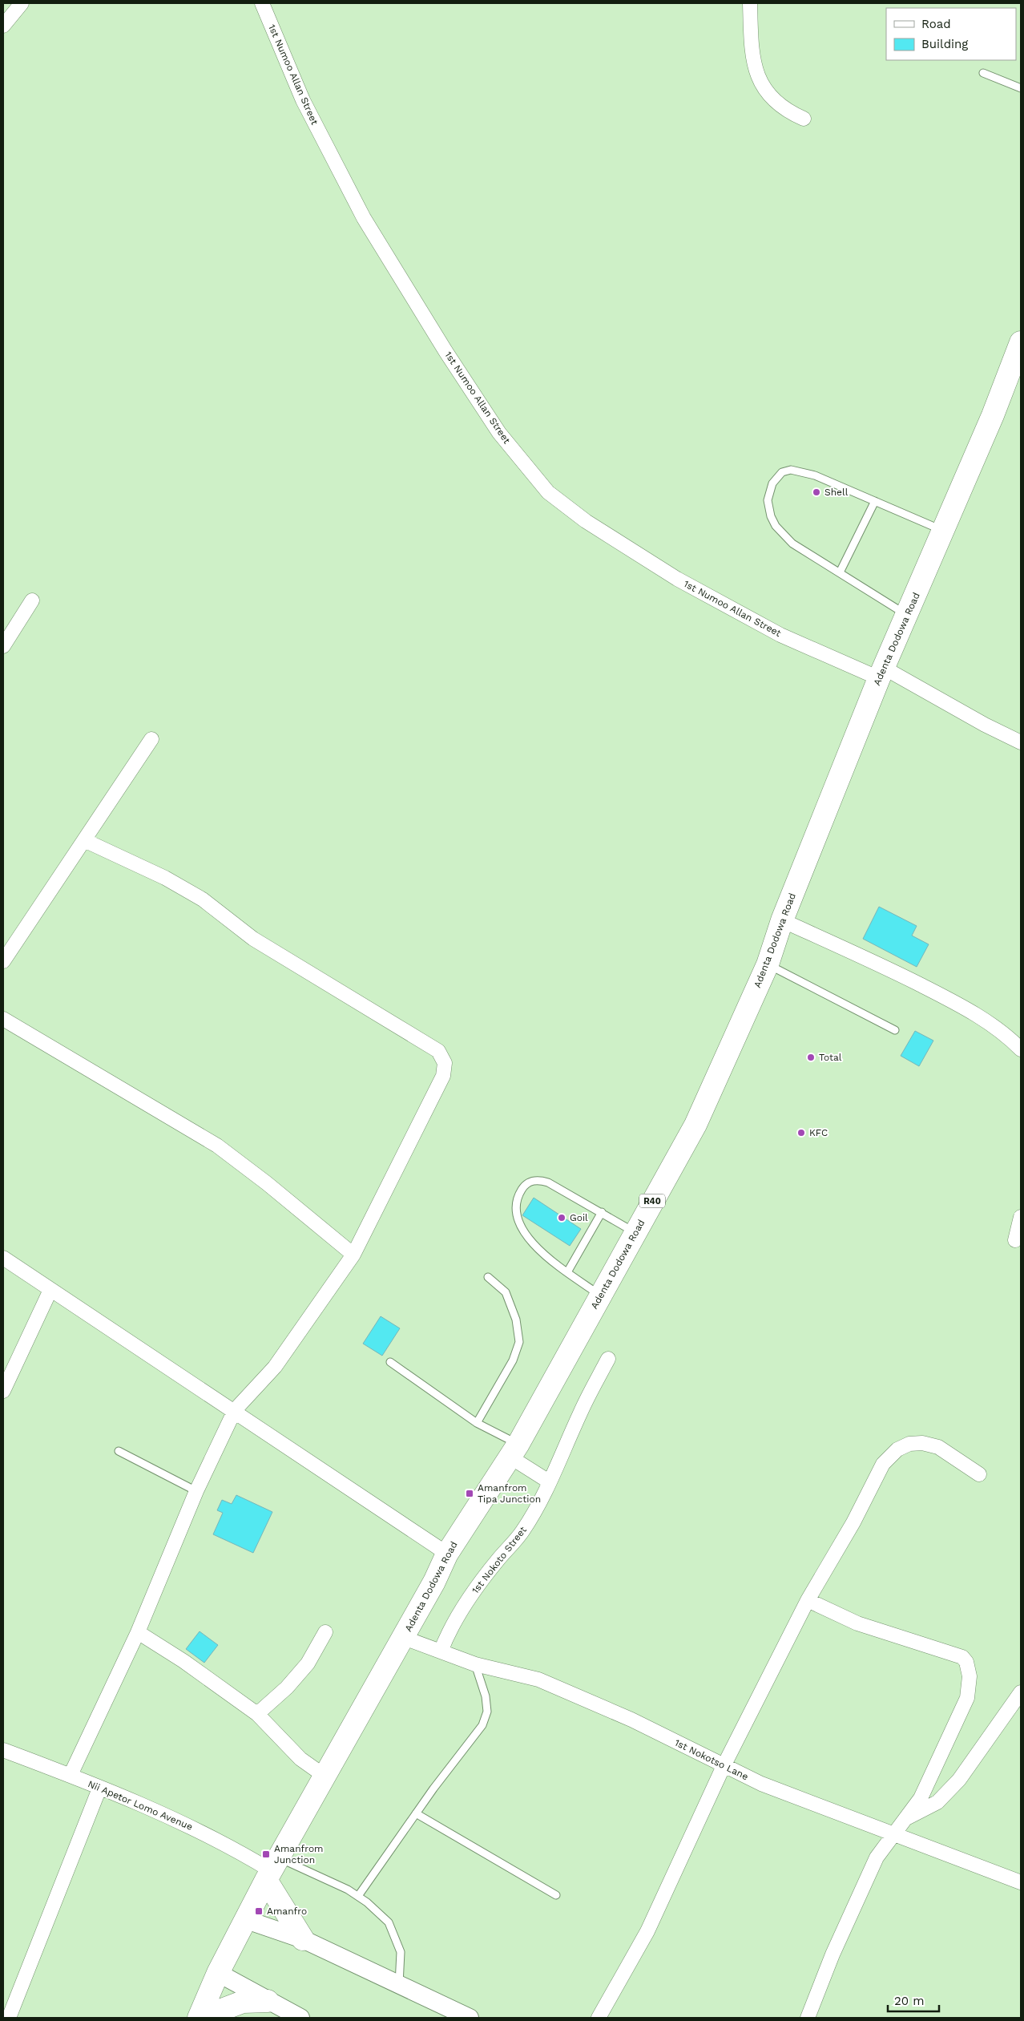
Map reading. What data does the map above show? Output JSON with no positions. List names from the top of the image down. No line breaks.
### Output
{"streets":{"main road":["Adenta Dodowa Road","R40"],"street":["1st Numoo Allan Street","1st Nokoto Street","1st Nokotso Lane","Nii Apetor Lomo Avenue"]},"crossings":[["1st Numoo Allan Street","Adenta Dodowa Road"],["Adenta Dodowa Road","1st Nokotso Lane"],["Adenta Dodowa Road","Nii Apetor Lomo Avenue"],["1st Nokoto Street","1st Nokotso Lane"]],"places":{"other":["Shell","Total","KFC","Goil"],"transit":["Amanfrom Tipa Junction","Amanfrom Junction","Amanfro"]},"legend":["Road","Building"],"scale_bar":"20 m"}
